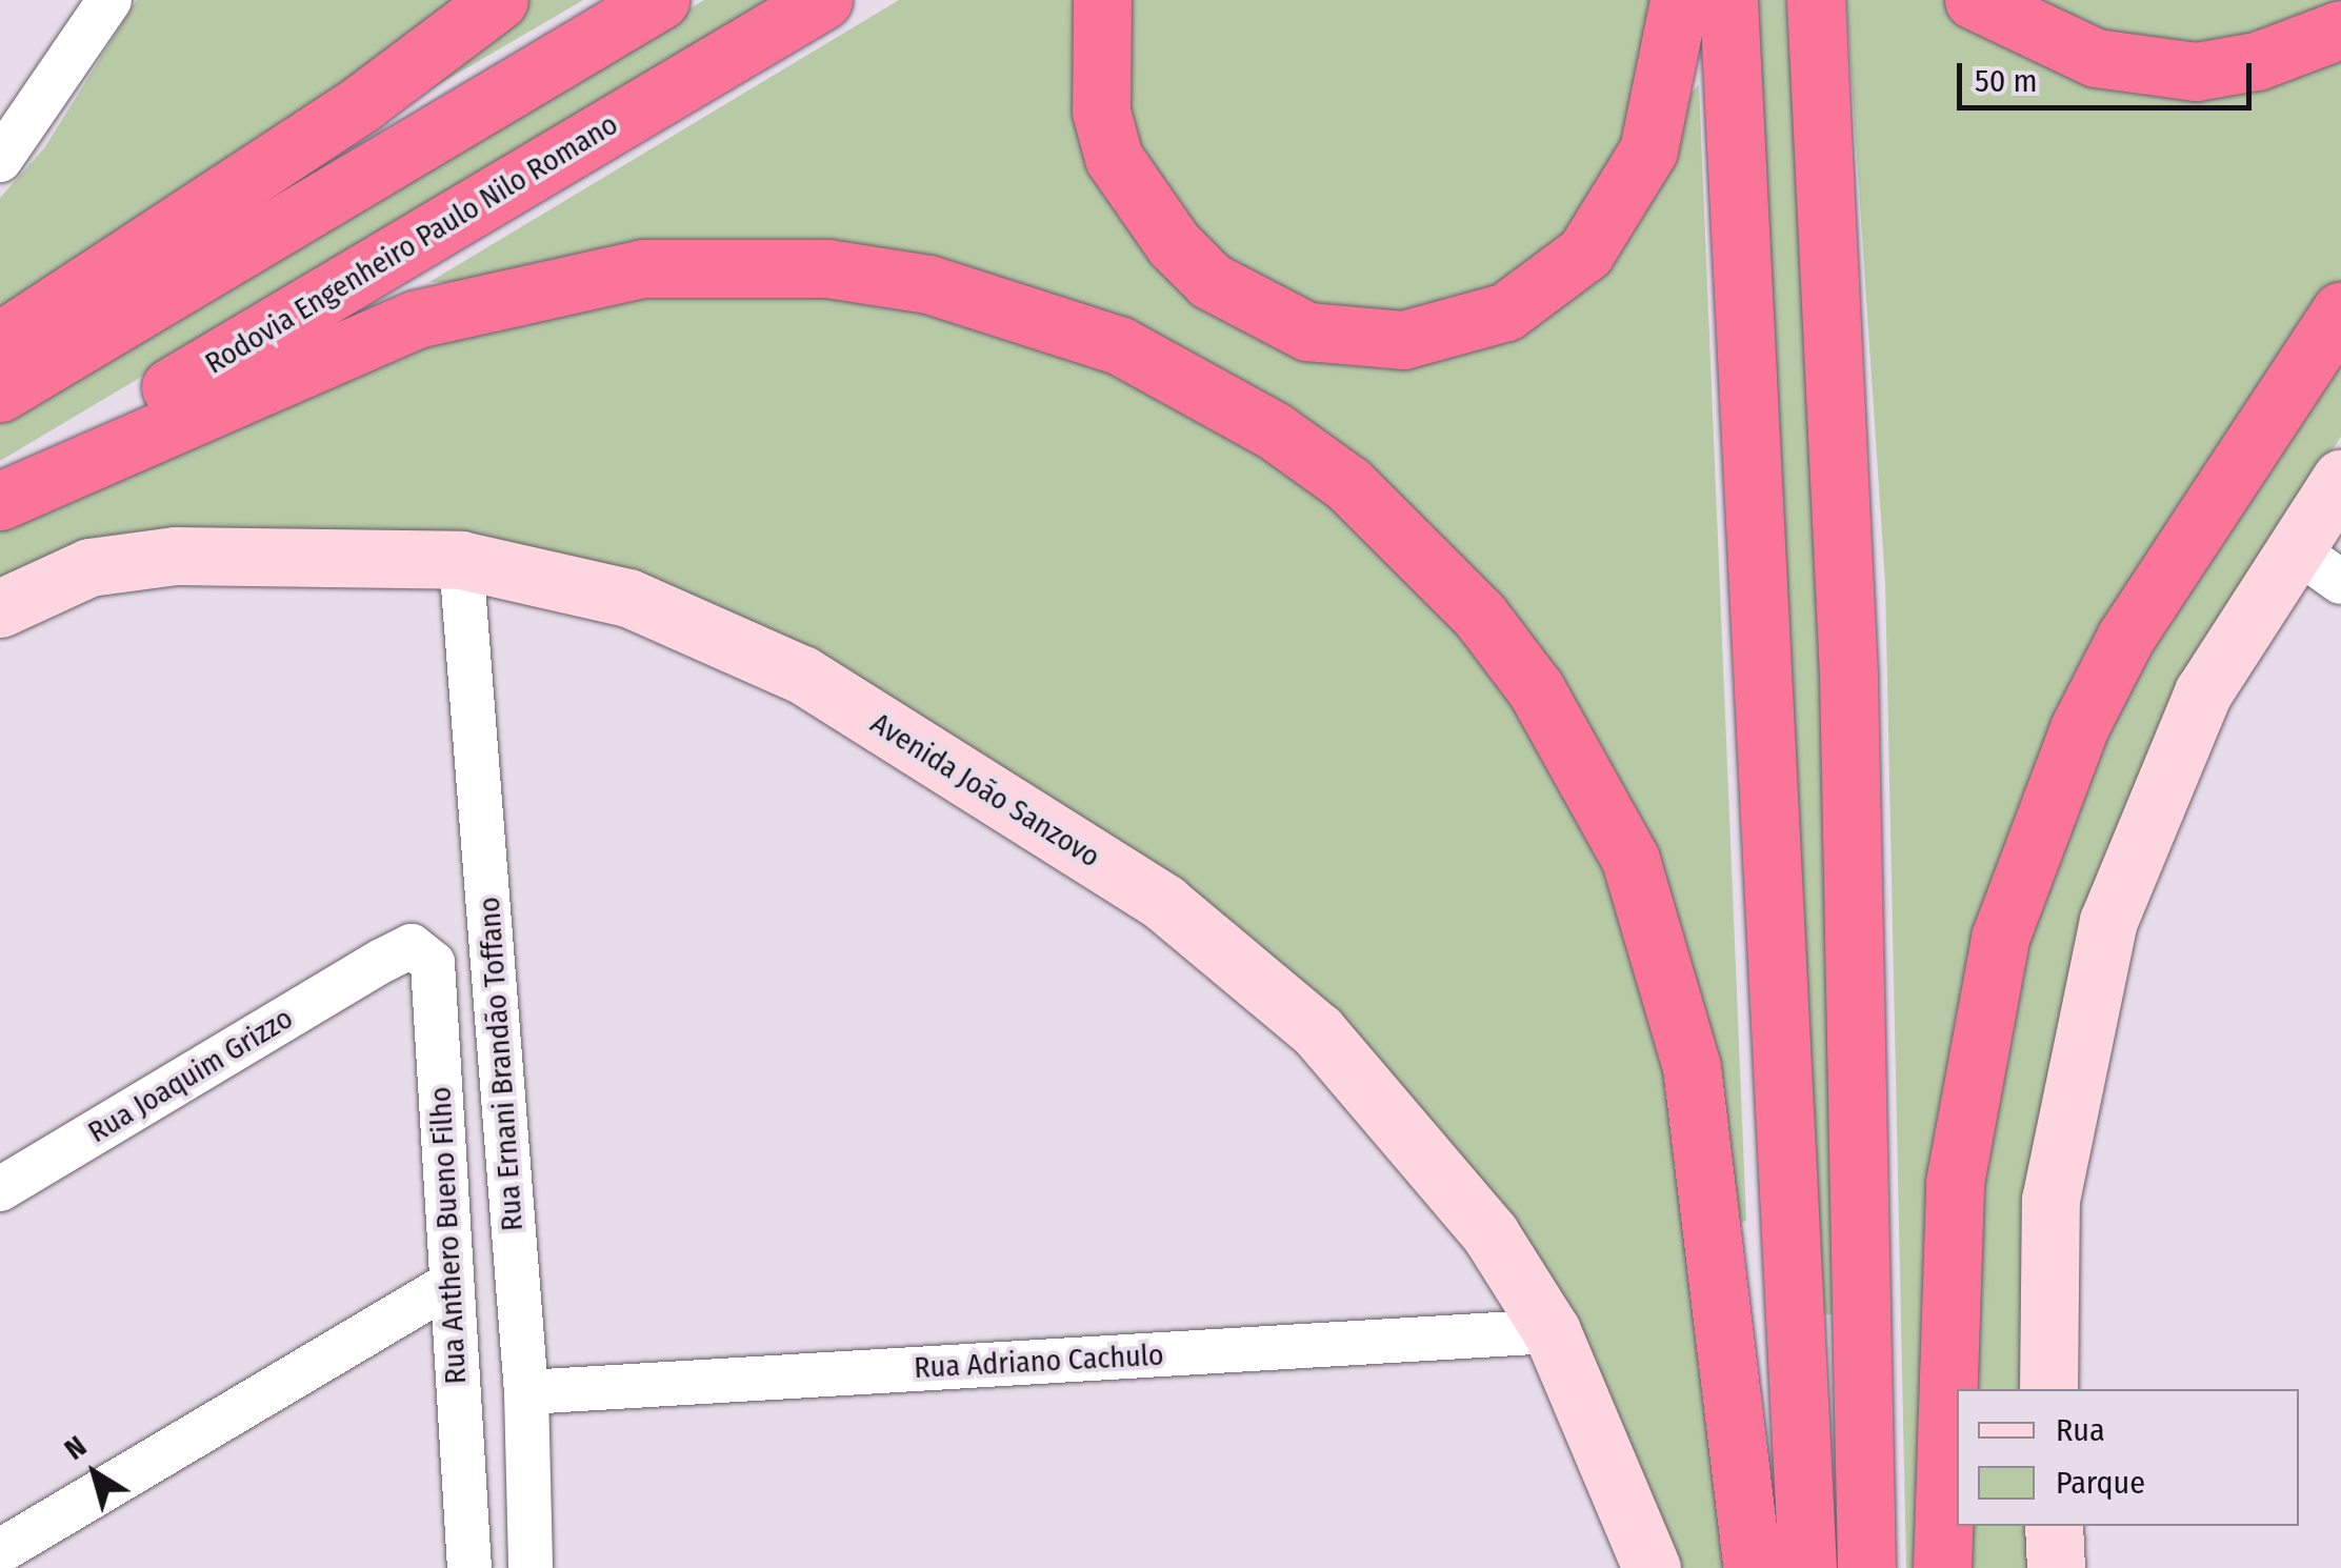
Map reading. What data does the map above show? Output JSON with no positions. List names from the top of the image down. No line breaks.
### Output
{"streets":{"highway":["Rodovia Engenheiro Paulo Nilo Romano"],"main road":["Avenida João Sanzovo"],"street":["Rua Ernani Brandão Toffano","Rua Joaquim Grizzo","Rua Anthero Bueno Filho","Rua Adriano Cachulo"]},"crossings":[["Avenida João Sanzovo","Rua Ernani Brandão Toffano"],["Avenida João Sanzovo","Rua Adriano Cachulo"],["Rua Ernani Brandão Toffano","Rua Adriano Cachulo"],["Rua Joaquim Grizzo","Rua Anthero Bueno Filho"]],"legend":["Rua","Parque"],"scale_bar":"50 m","north":"top left"}
